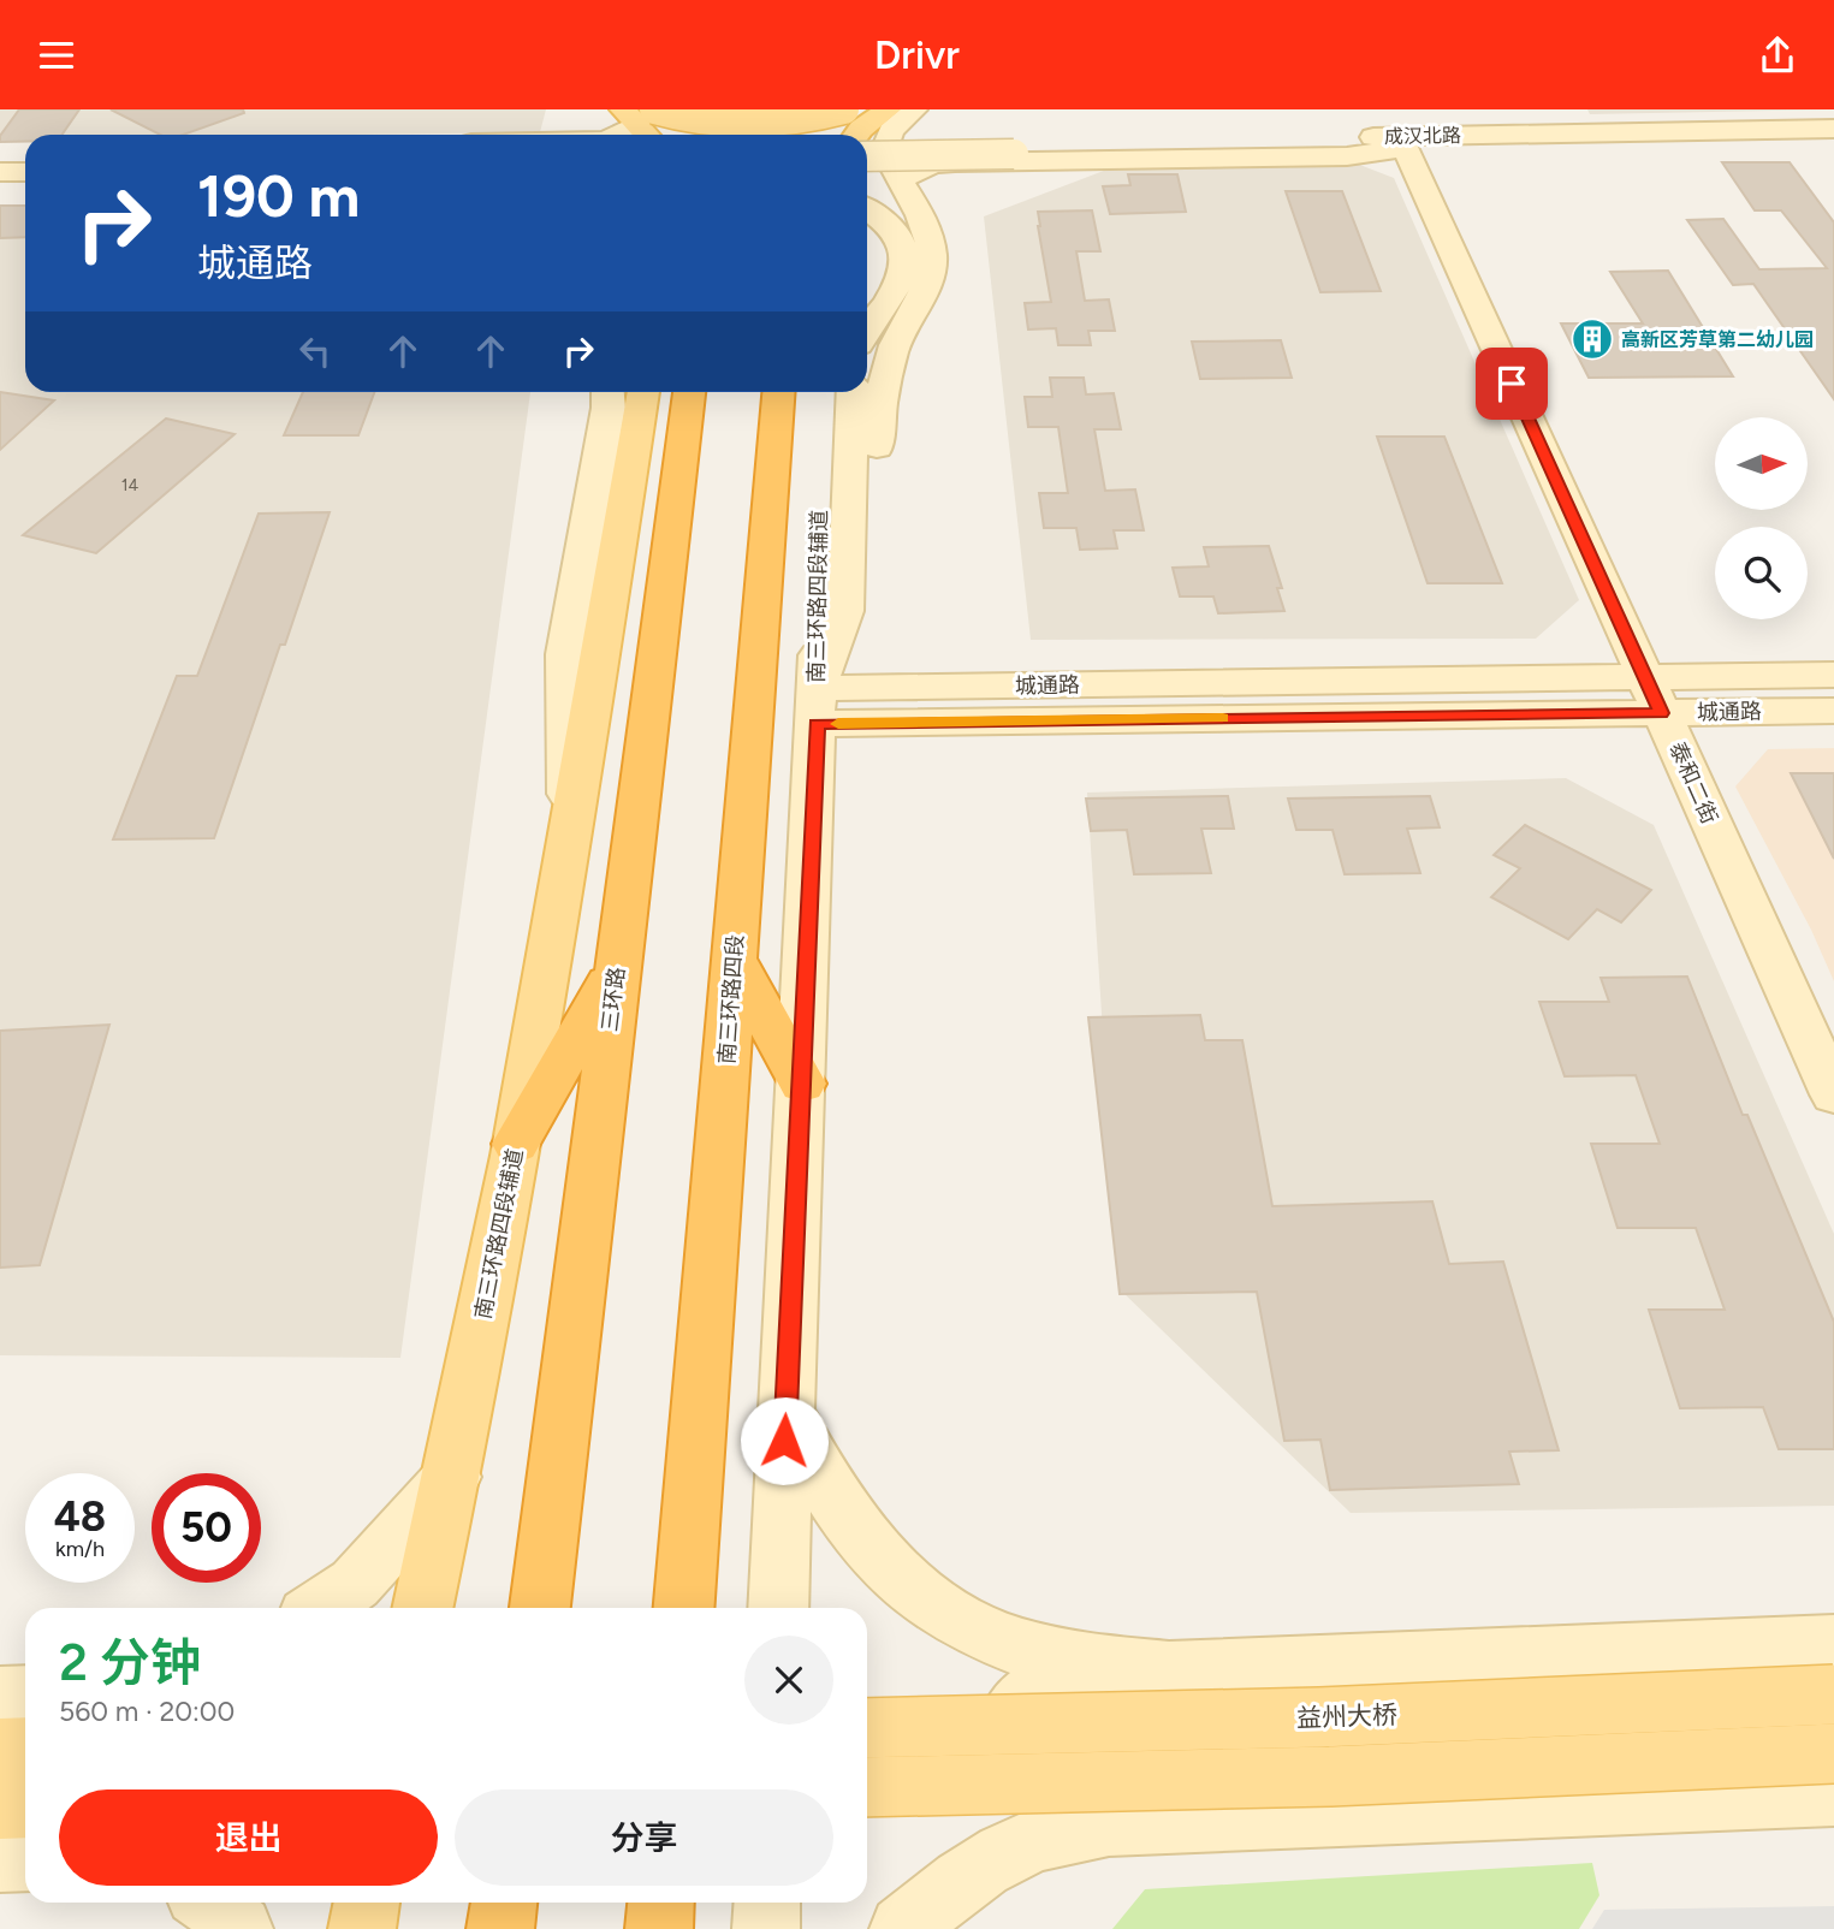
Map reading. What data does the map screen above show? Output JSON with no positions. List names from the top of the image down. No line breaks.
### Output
{"streets":{"highway":["三环路","南三环路四段"],"main road":["南三环路四段辅道","益州大桥"],"street":["成汉北路","城通路","泰和二街"]},"crossings":[["成汉北路","泰和二街"],["南三环路四段辅道","城通路"],["城通路","泰和二街"]],"places":{"building":["高新区芳草第二幼儿园"]},"house_numbers":["14"],"north":"right","page":{"header":"Drivr","turn":["190 m","城通路"],"speed":"48 km/h","limit":"50","heading":["2 分钟","560 m · 20:00"],"buttons":["退出","分享"]}}
